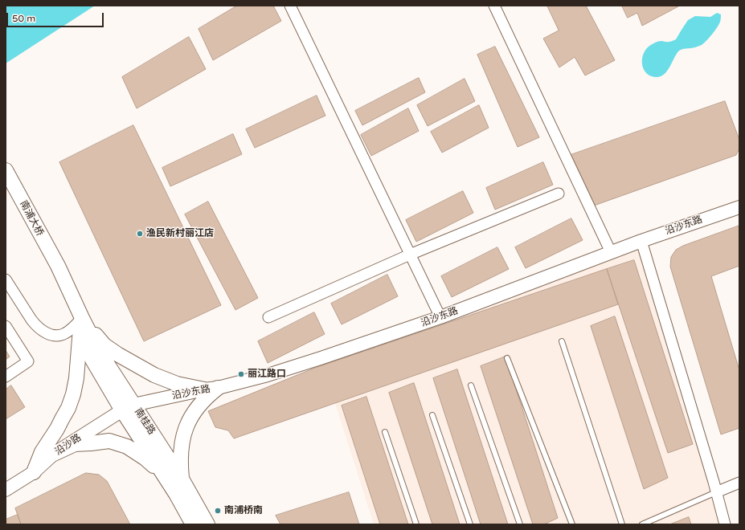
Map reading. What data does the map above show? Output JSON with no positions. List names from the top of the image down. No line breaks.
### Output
{"streets":{"main road":["南浦大桥","南桂路"],"street":["沿沙东路","沿沙路"]},"crossings":[["南浦大桥","南桂路"],["沿沙东路","南桂路"],["沿沙东路","沿沙路"],["南桂路","沿沙路"]],"places":["渔民新村丽江店","丽江路口","南浦桥南"],"scale_bar":"50 m"}
